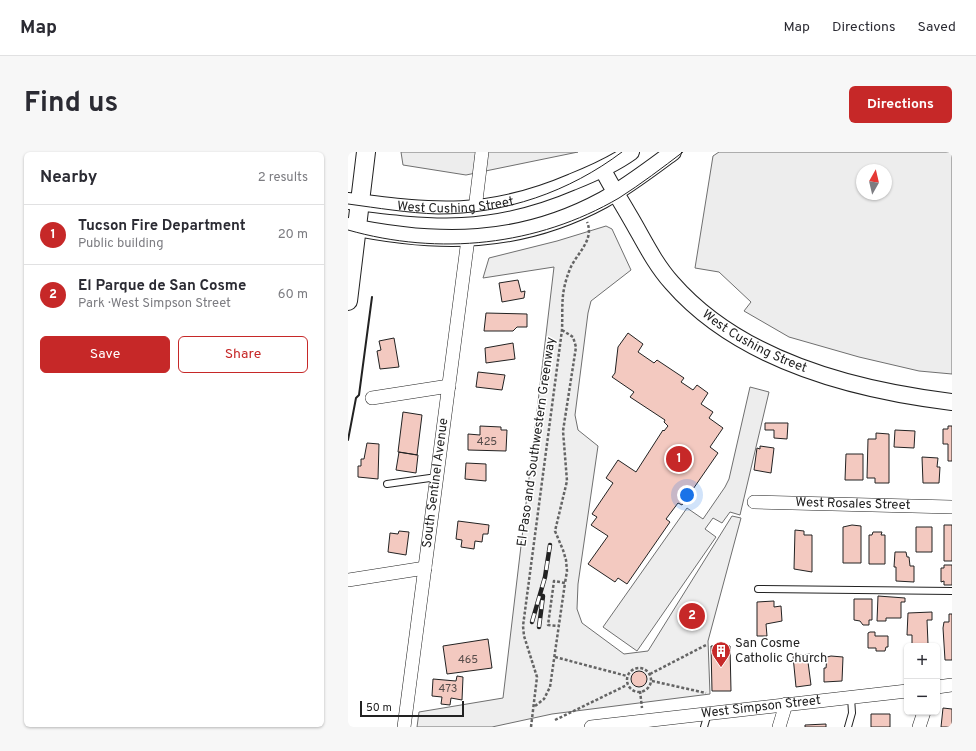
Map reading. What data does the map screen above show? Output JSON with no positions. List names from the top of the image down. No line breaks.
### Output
{"streets":{"street":["West Cushing Street","South Sentinel Avenue","West Rosales Street","West Simpson Street"],"path":["El Paso and Southwestern Greenway"]},"places":{"building":["San Cosme Catholic Church"]},"house_numbers":["425","465","473"],"scale_bar":"50 m","north":"top","page":{"header":"Map","nav":["Map","Directions","Saved"],"title":"Find us","buttons":["Directions",["Save","Share"]],"heading":["Nearby","2 results"],"list":[{"mark":"1","name":"Tucson Fire Department","note":"Public building","value":"20 m"},{"mark":"2","name":"El Parque de San Cosme","note":"Park · West Simpson Street","value":"60 m"}],"pins":["1","2"],"map_buttons":["+","−"],"scale":"50 m"}}
